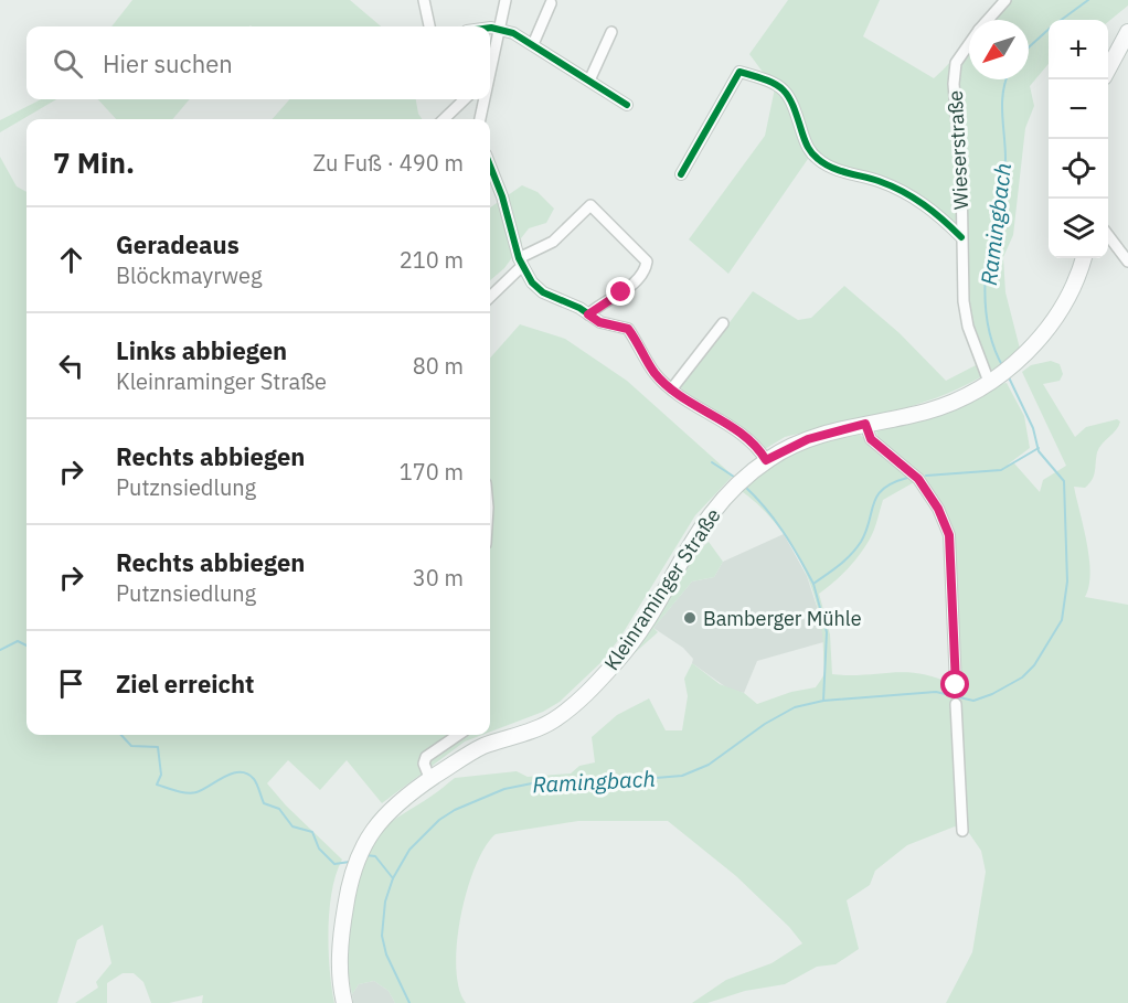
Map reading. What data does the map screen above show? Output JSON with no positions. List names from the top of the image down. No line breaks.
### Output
{"streets":{"main road":["Kleinraminger Straße"],"street":["Wieserstraße"]},"crossings":[["Wieserstraße","Kleinraminger Straße"]],"water":["Ramingbach"],"places":["Bamberger Mühle"],"north":"bottom left","page":{"map_buttons":["+","−"],"search":"Hier suchen","heading":["7 Min.","Zu Fuß · 490 m"],"list":[["Geradeaus","Blöckmayrweg","210 m"],["Links abbiegen","Kleinraminger Straße","80 m"],["Rechts abbiegen","Putznsiedlung","170 m"],["Rechts abbiegen","Putznsiedlung","30 m"],"Ziel erreicht"]}}
